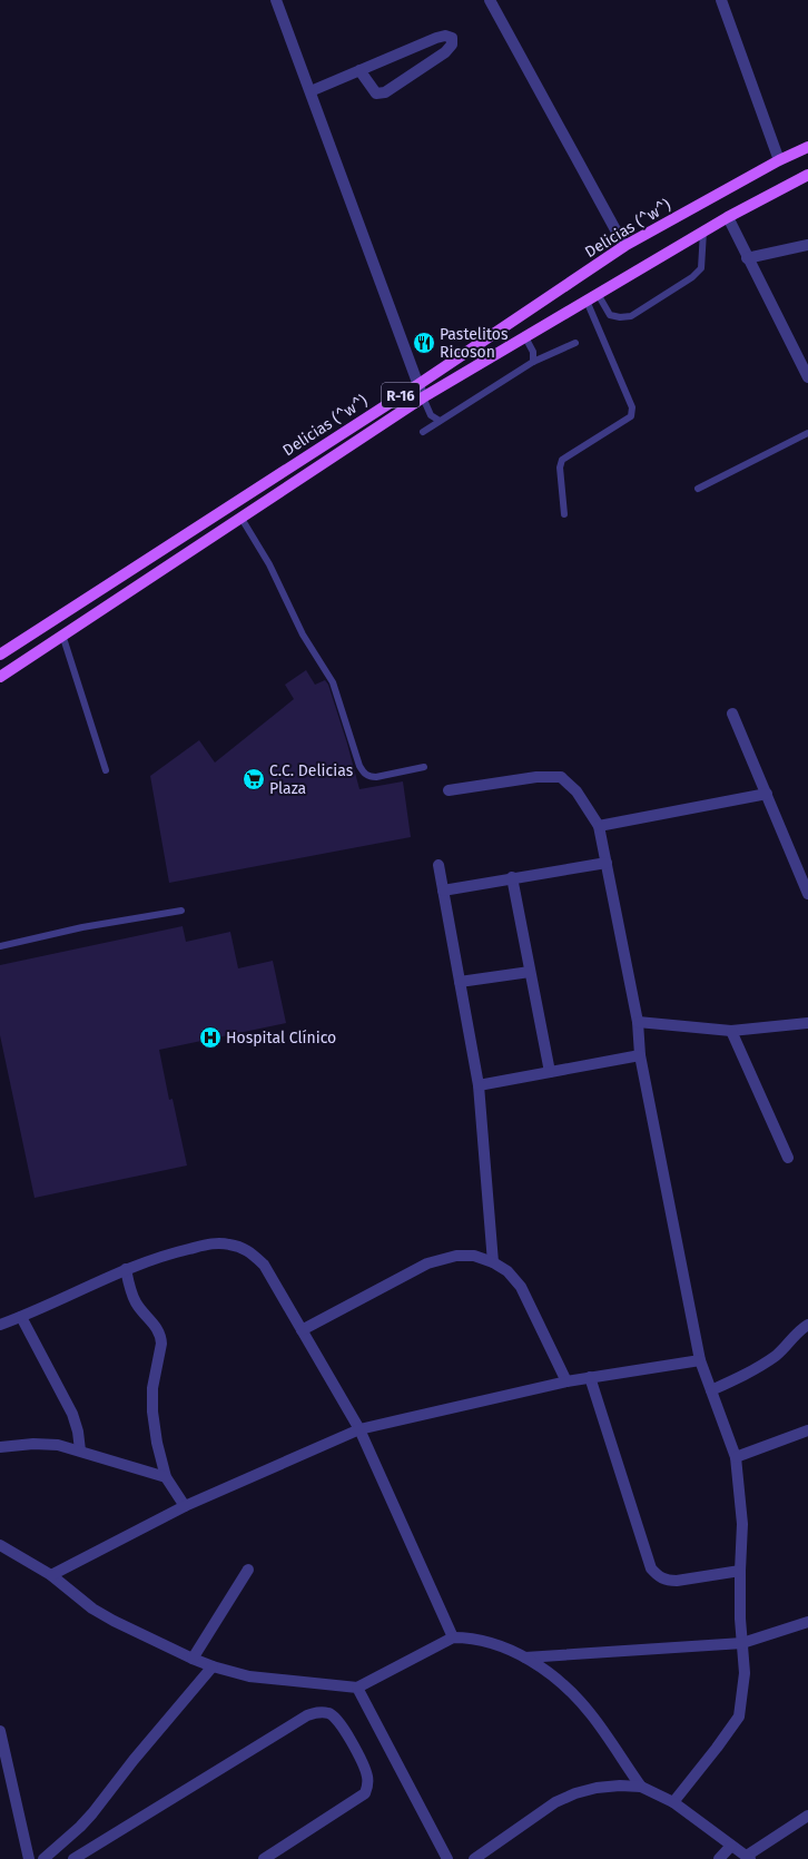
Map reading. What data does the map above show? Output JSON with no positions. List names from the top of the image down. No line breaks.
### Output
{"streets":{"main road":["Delicias (^w^)","R-16"]},"places":{"restaurant":["Pastelitos Ricoson"],"supermarket":["C.C. Delicias Plaza"],"hospital":["Hospital Clínico"]}}
